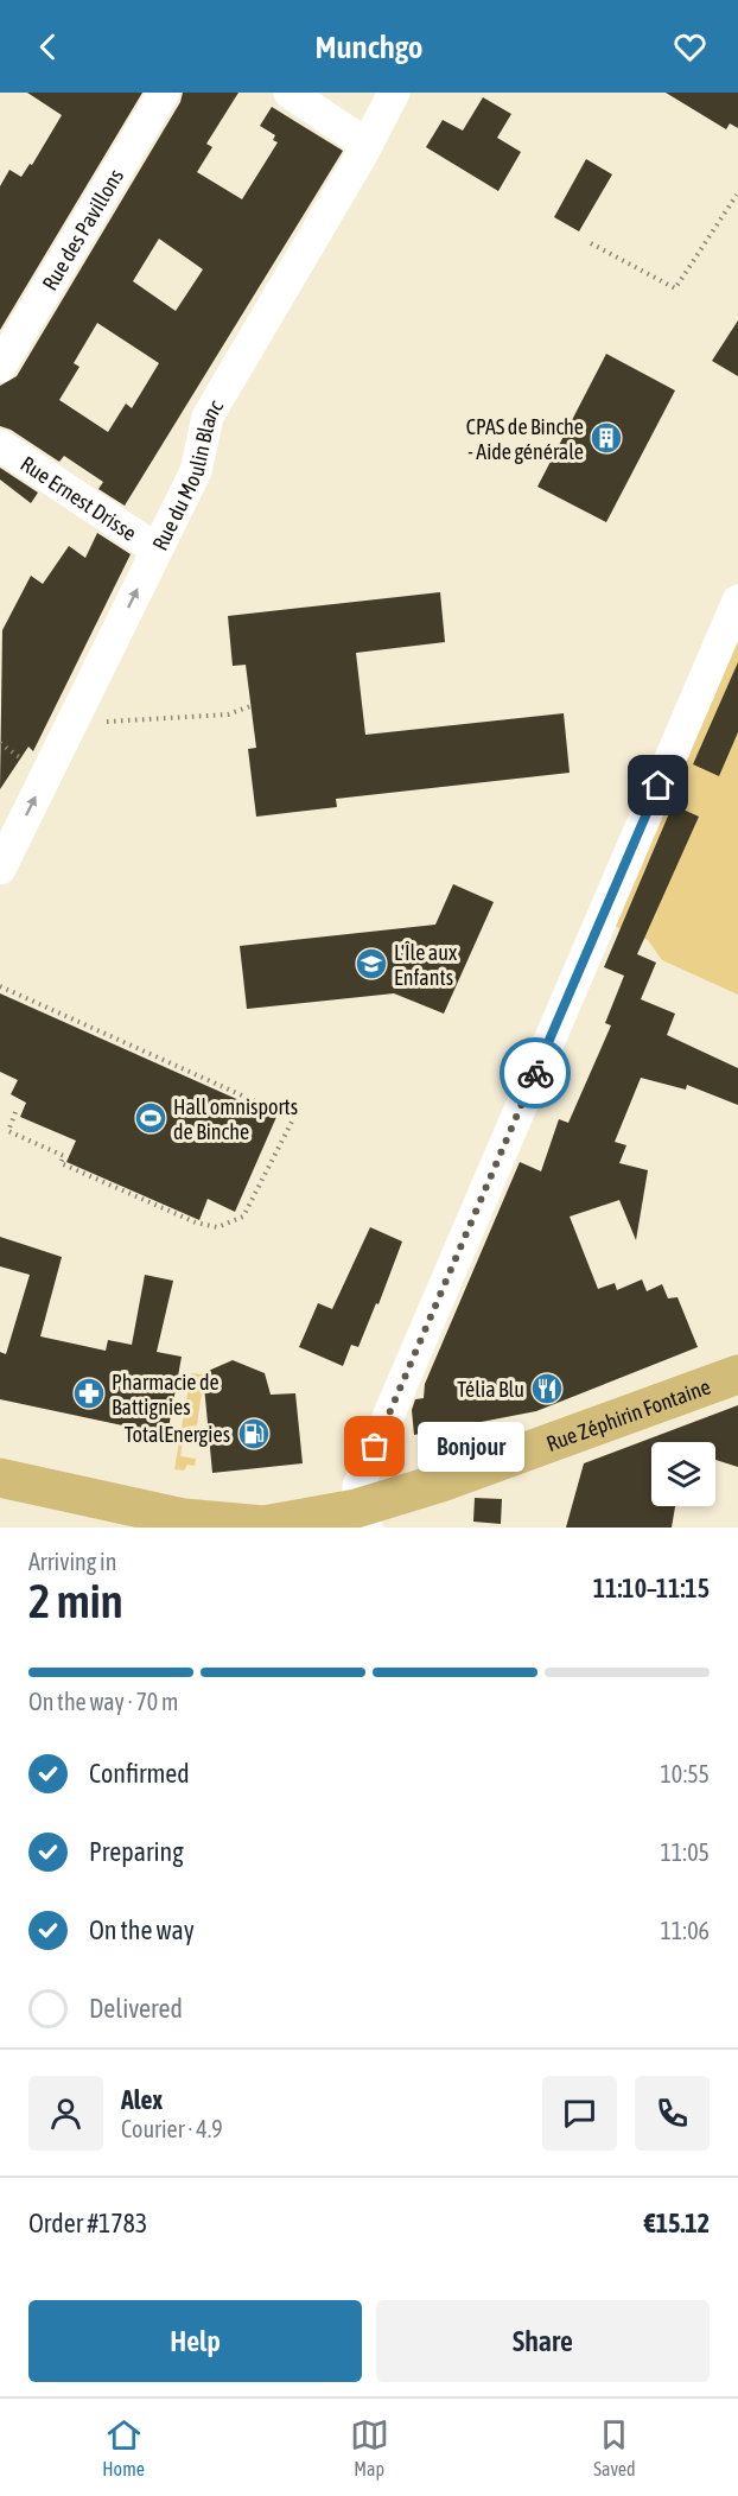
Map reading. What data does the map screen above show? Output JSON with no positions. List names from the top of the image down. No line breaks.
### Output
{"streets":{"main road":["Rue Zéphirin Fontaine"],"street":["Rue des Pavillons","Rue du Moulin Blanc","Rue Ernest Drisse"]},"crossings":[["Rue du Moulin Blanc","Rue Ernest Drisse"]],"one_way":["Rue du Moulin Blanc"],"places":{"building":["CPAS de Binche - Aide générale"],"school or university":["L'Île aux Enfants"],"sports":["Hall omnisports de Binche"],"restaurant":["Télia Blu"],"pharmacy":["Pharmacie de Battignies"],"fuel station":["TotalEnergies"],"other":["Bonjour"]},"page":{"header":"Munchgo","bubble":"Bonjour","heading":["2 min","Arriving in","11:10–11:15"],"panel":["Alex","Courier · 4.9","Order #1783","€15.12"],"bar":"On the way · 70 m","list":[["Confirmed","10:55"],["Preparing","11:05"],["On the way","11:06"],"Delivered"],"buttons":["Help","Share"],"tabs":["Home","Map","Saved"]}}
